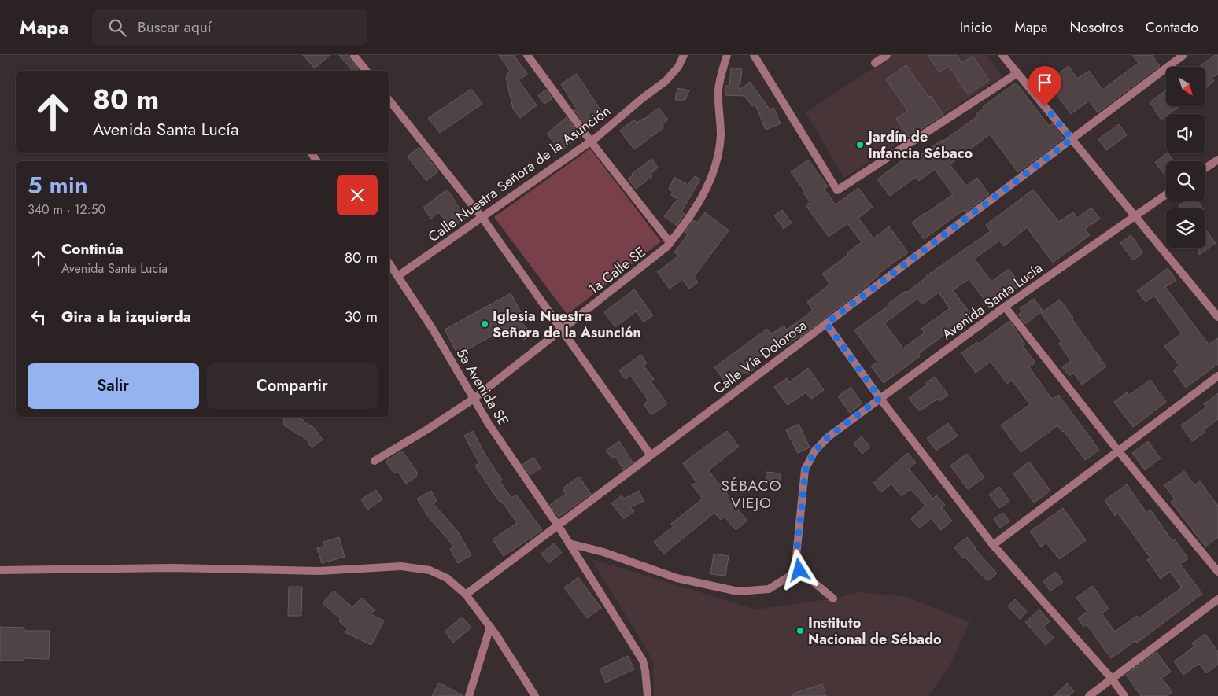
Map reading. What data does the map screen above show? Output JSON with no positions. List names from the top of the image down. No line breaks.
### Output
{"streets":{"street":["Calle Nuestra Señora de la Asunción","1a Calle SE","Avenida Santa Lucía","Calle Vía Dolorosa","5a Avenida SE"]},"crossings":[["Calle Nuestra Señora de la Asunción","5a Avenida SE"],["1a Calle SE","5a Avenida SE"],["Calle Vía Dolorosa","5a Avenida SE"]],"districts":["SÉBACO VIEJO"],"places":["Jardín de Infancia Sébaco","Iglesia Nuestra Señora de la Asunción","Instituto Nacional de Sébado"],"north":"bottom right","page":{"header":"Mapa","search":"Buscar aquí","nav":["Inicio","Mapa","Nosotros","Contacto"],"turn":["80 m","Avenida Santa Lucía"],"heading":["5 min","340 m · 12:50"],"list":[{"name":"Continúa","note":"Avenida Santa Lucía","value":"80 m"},{"name":"Gira a la izquierda","value":"30 m"}],"buttons":["Salir","Compartir"]}}
